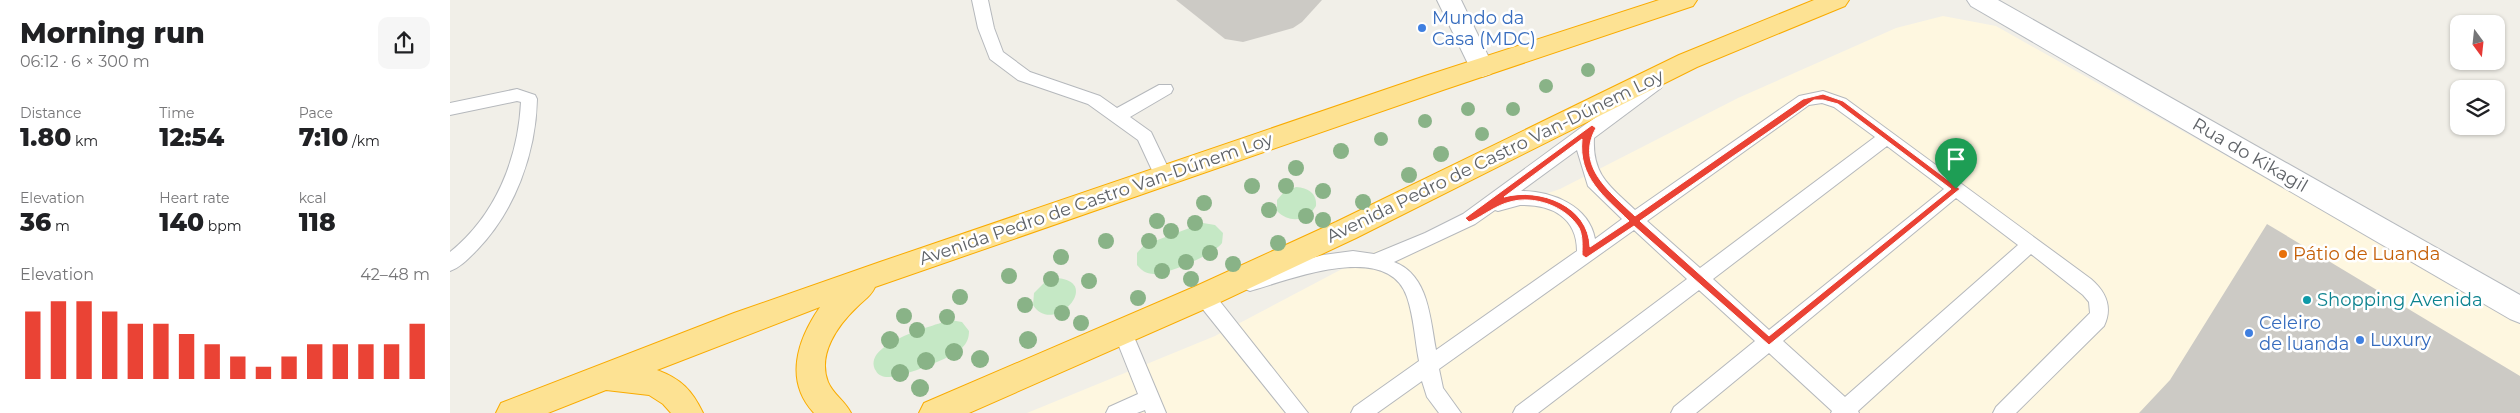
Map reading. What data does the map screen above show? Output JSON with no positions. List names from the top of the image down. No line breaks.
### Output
{"streets":{"highway":["Avenida Pedro de Castro Van-Dúnem Loy"],"main road":["Rua do Kikagil"]},"places":["Mundo da Casa (MDC)","Pátio de Luanda","Shopping Avenida","Celeiro de luanda","Luxury"],"north":"bottom","page":{"heading":["Morning run","06:12 · 6 × 300 m"],"stats":[["Distance","1.80 km"],["Time","12:54"],["Pace","7:10 /km"],["Elevation","36 m"],["Heart rate","140 bpm"],["kcal","118"]],"chart":["Elevation","42–48 m"]}}
